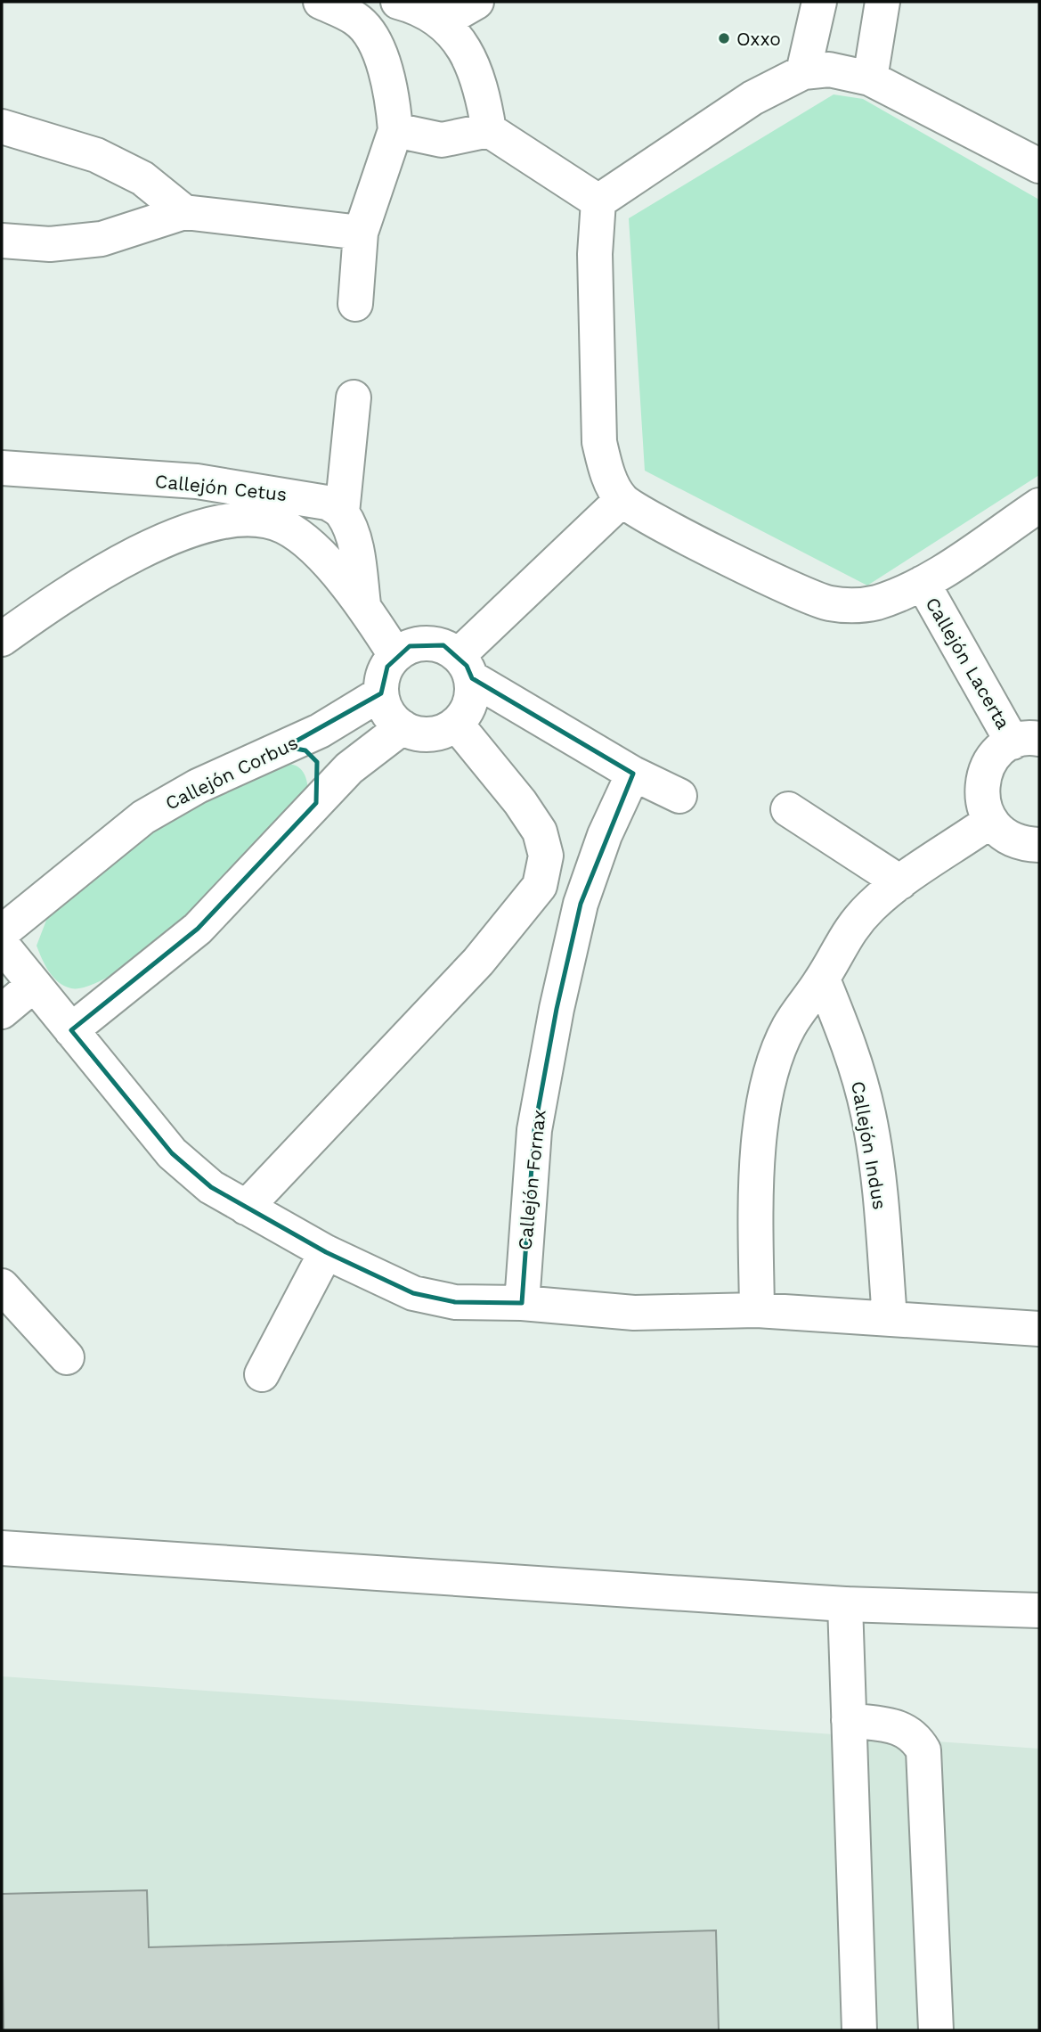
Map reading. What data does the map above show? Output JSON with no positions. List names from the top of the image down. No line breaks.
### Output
{"streets":{"street":["Callejón Cetus","Callejón Lacerta","Callejón Corbus","Callejón Indus","Callejón Fornax"]},"crossings":[["Callejón Cetus","Callejón Corbus"]],"places":["Oxxo"]}
